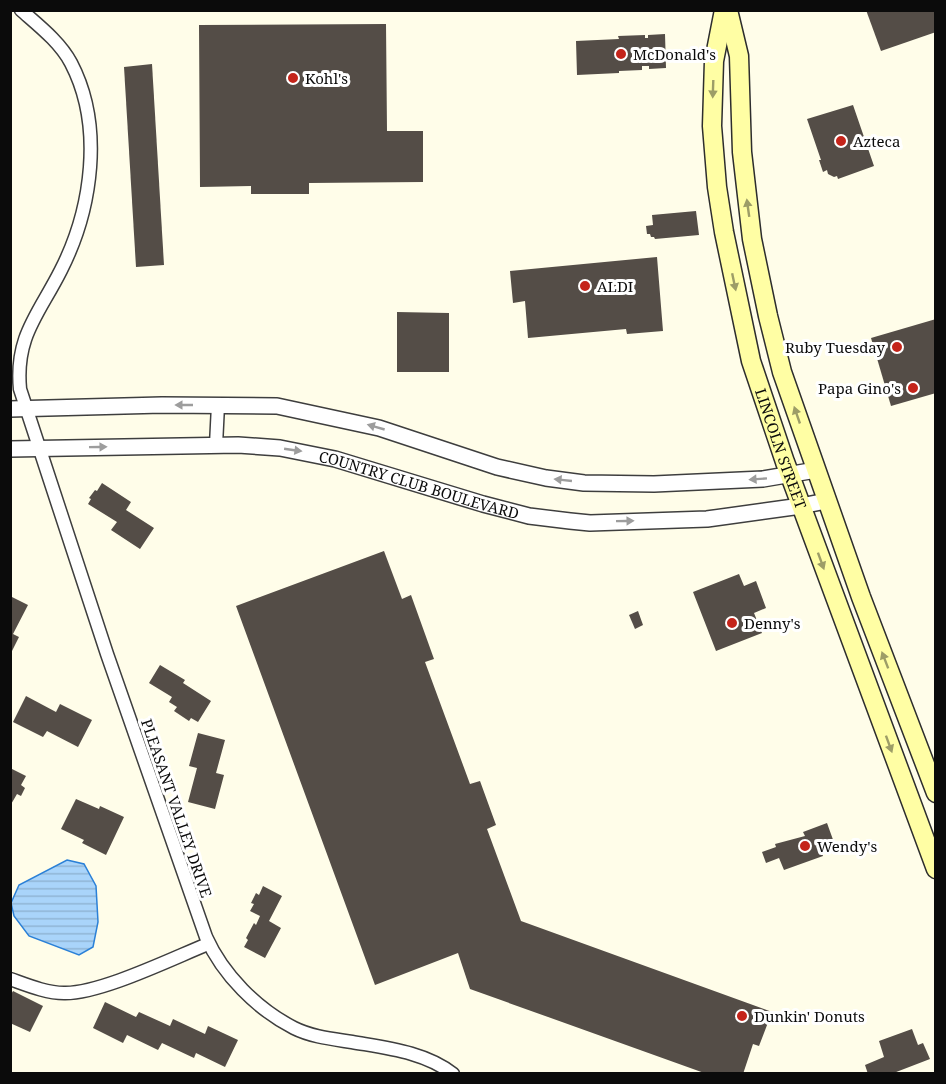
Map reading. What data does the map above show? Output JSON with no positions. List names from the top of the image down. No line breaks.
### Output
{"streets":{"main road":["LINCOLN STREET"],"street":["COUNTRY CLUB BOULEVARD","PLEASANT VALLEY DRIVE"]},"crossings":[["LINCOLN STREET","COUNTRY CLUB BOULEVARD"],["COUNTRY CLUB BOULEVARD","PLEASANT VALLEY DRIVE"]],"places":["McDonald's","Kohl's","Azteca","ALDI","Ruby Tuesday","Papa Gino's","Denny's","Wendy's","Dunkin' Donuts"]}
